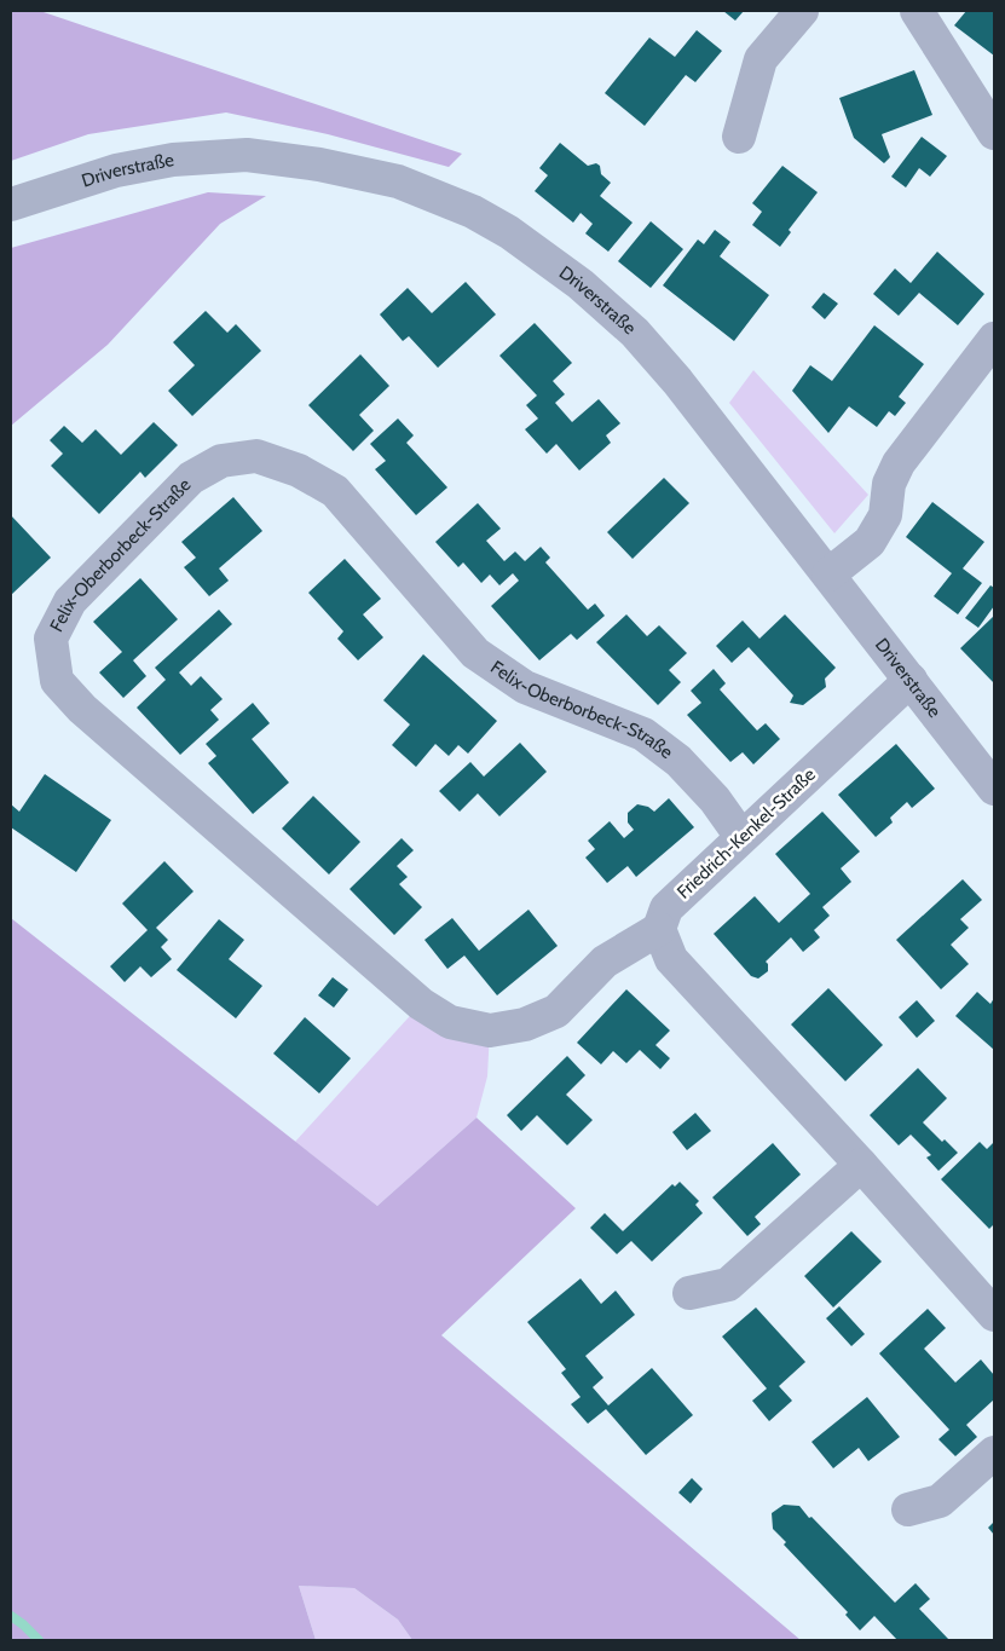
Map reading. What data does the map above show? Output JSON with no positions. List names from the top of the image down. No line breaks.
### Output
{"streets":{"street":["Driverstraße","Felix-Oberborbeck-Straße","Friedrich-Kenkel-Straße"]},"crossings":[["Driverstraße","Friedrich-Kenkel-Straße"],["Felix-Oberborbeck-Straße","Friedrich-Kenkel-Straße"]]}
